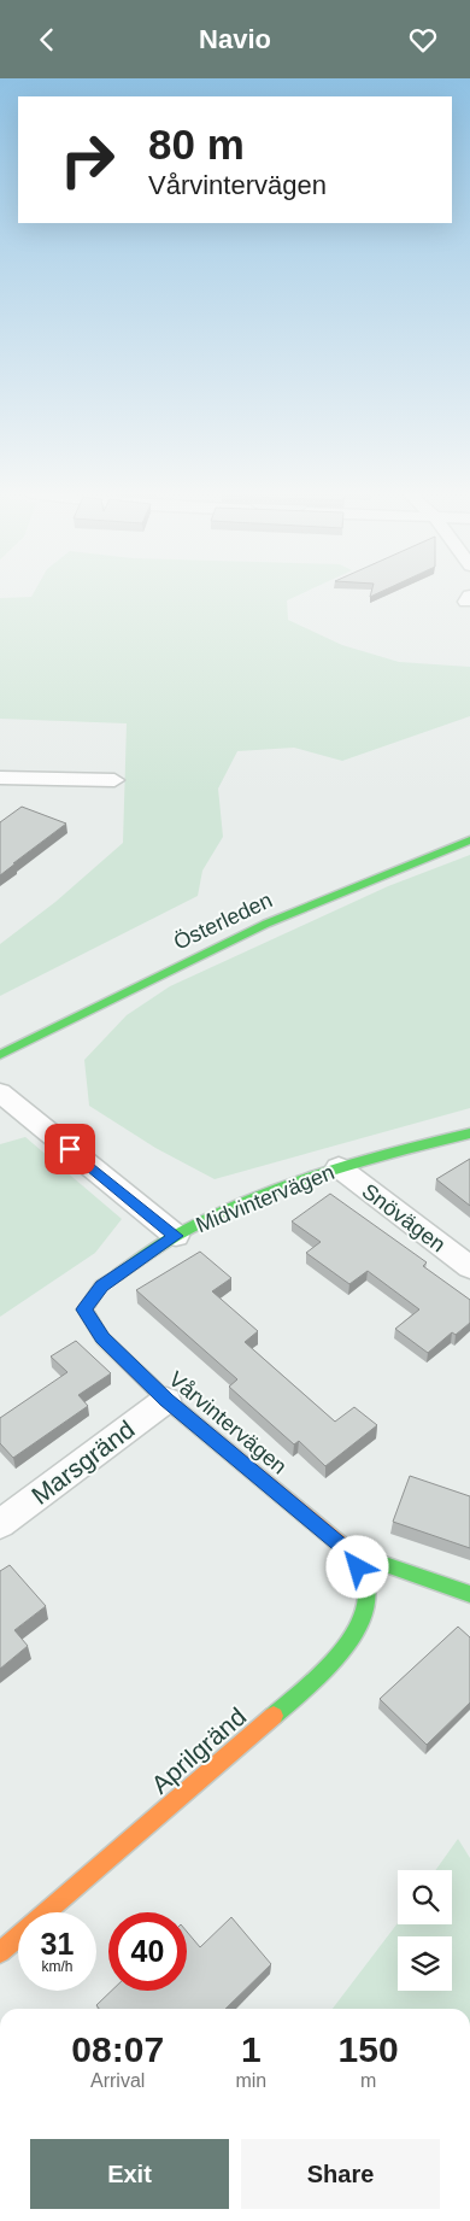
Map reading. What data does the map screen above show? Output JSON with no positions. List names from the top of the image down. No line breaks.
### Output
{"streets":{"street":["Österleden","Midvintervägen","Snövägen","Vårvintervägen","Marsgränd","Aprilgränd"]},"crossings":[["Midvintervägen","Snövägen"],["Midvintervägen","Vårvintervägen"],["Vårvintervägen","Marsgränd"],["Vårvintervägen","Aprilgränd"]],"page":{"header":"Navio","turn":["80 m","Vårvintervägen"],"speed":"31 km/h","limit":"40","eta":["08:07","Arrival","1","min","150","m"],"buttons":["Exit","Share"]}}
